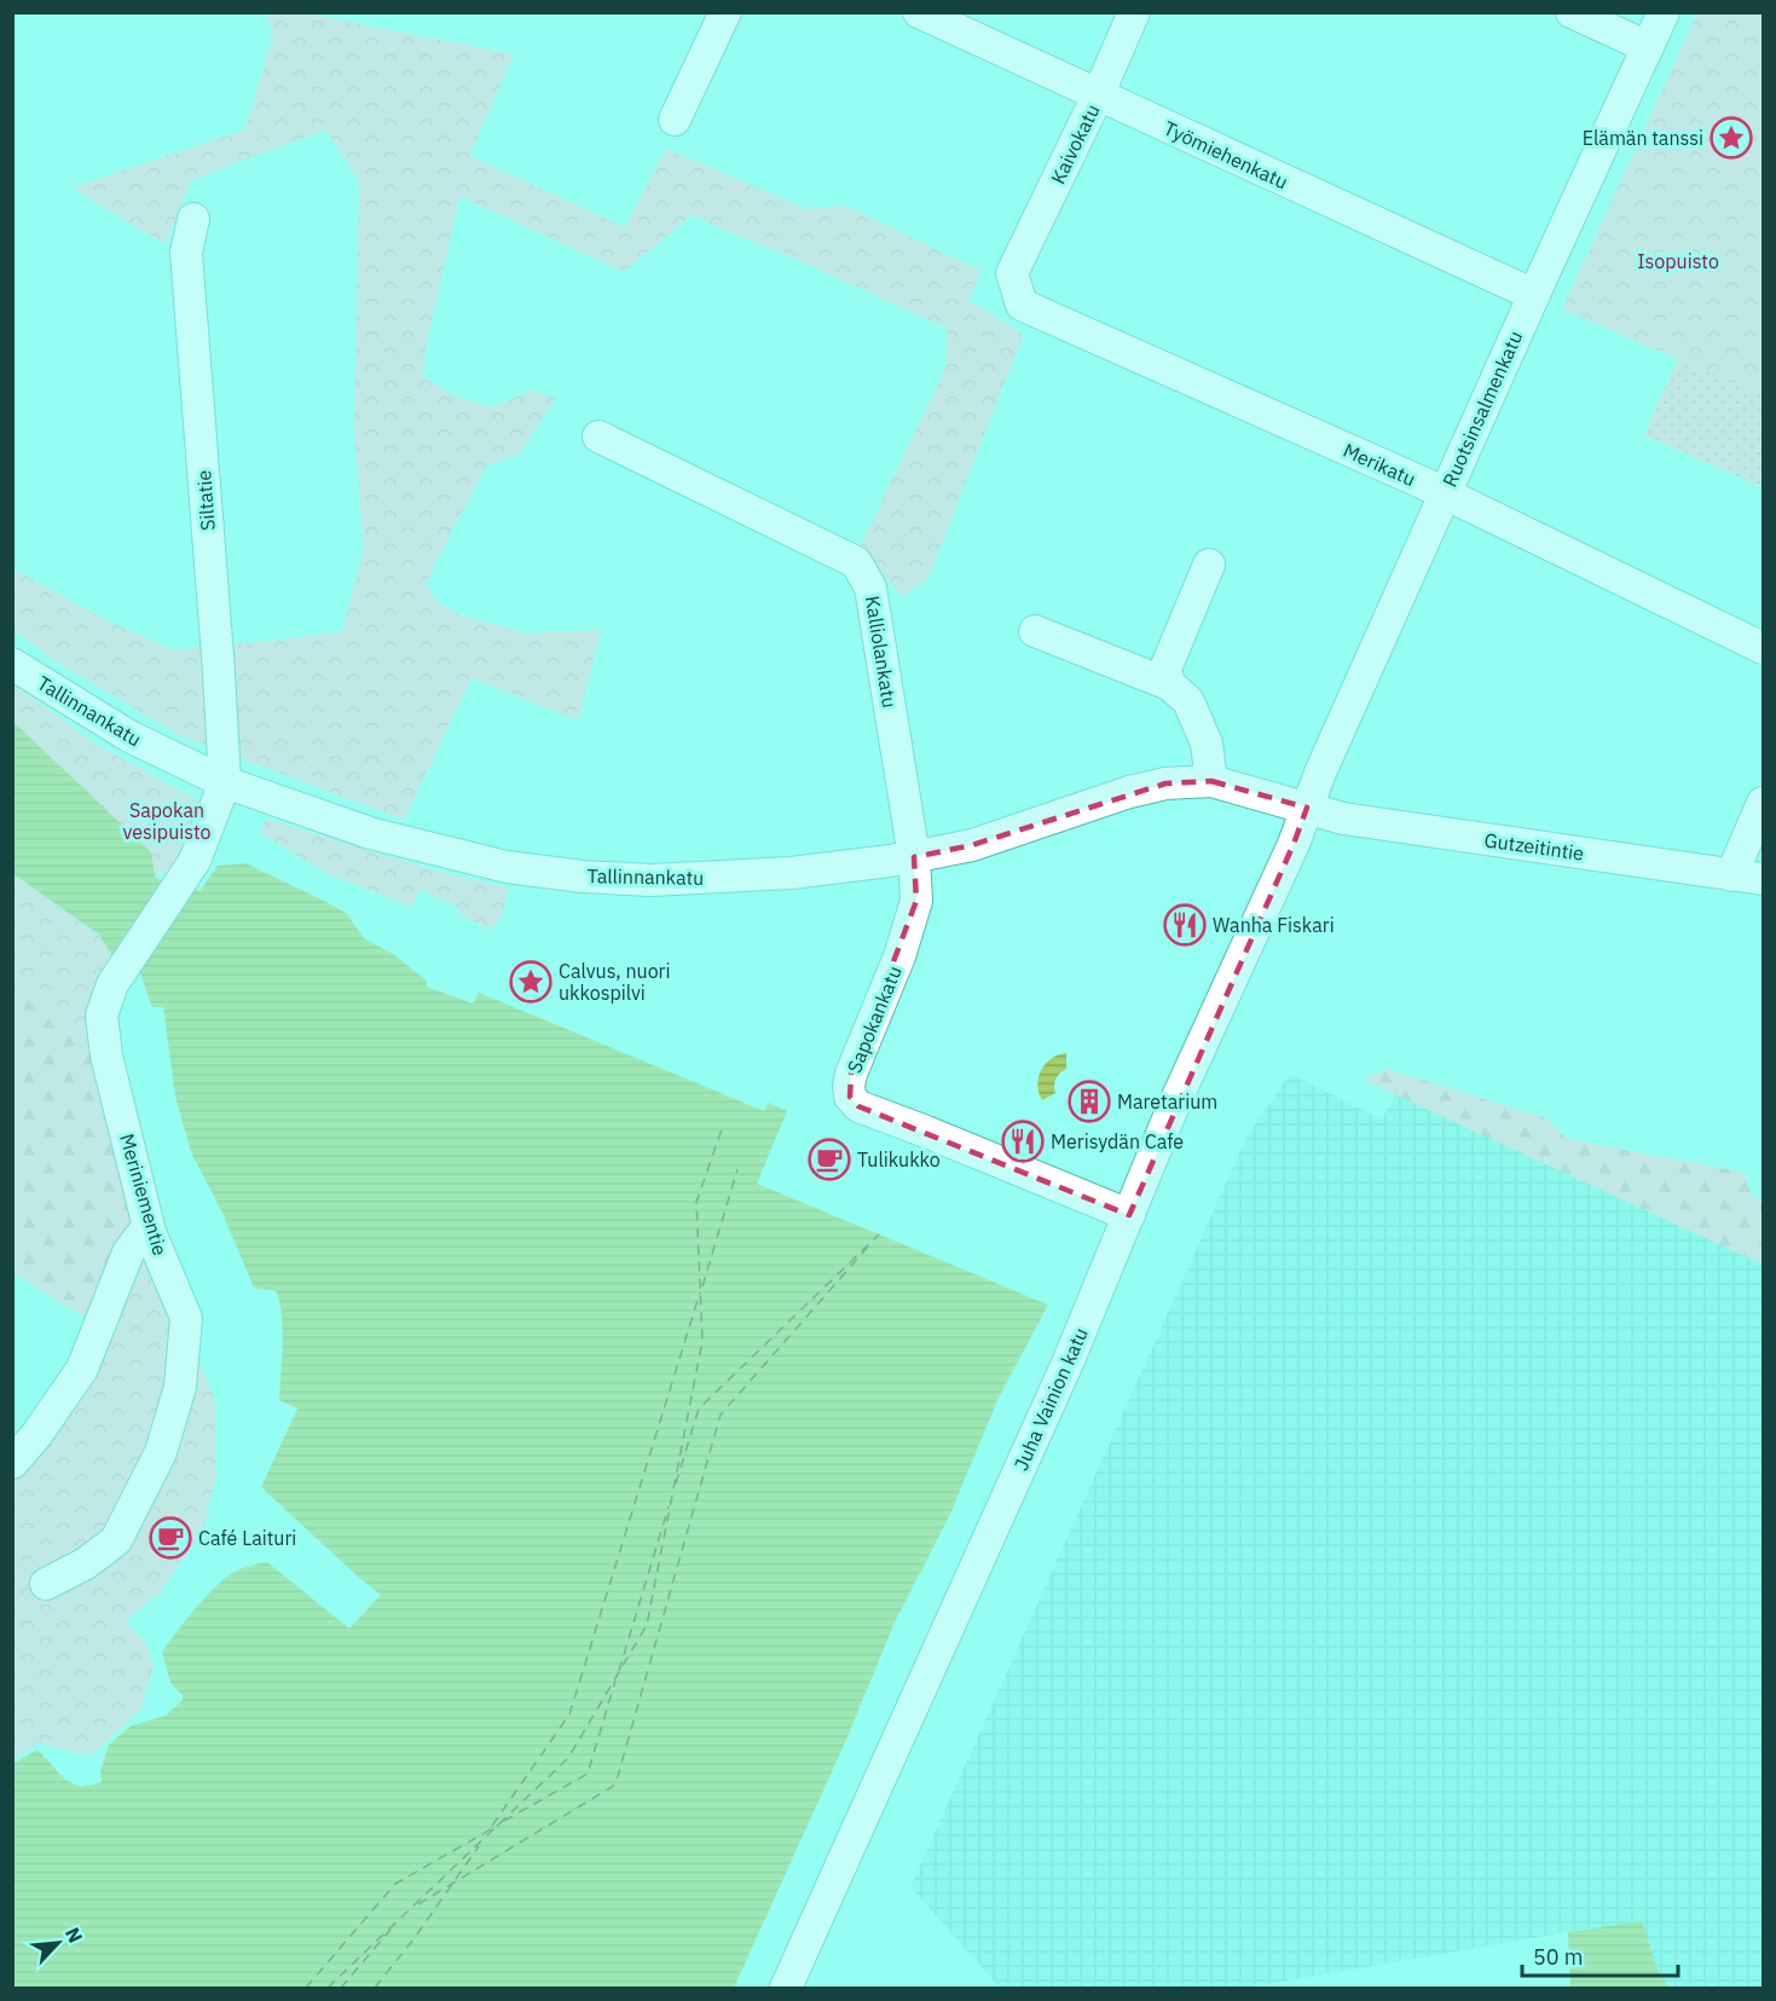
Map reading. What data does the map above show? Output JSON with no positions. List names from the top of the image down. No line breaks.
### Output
{"streets":{"street":["Kaivokatu","Työmiehenkatu","Ruotsinsalmenkatu","Merikatu","Siltatie","Kalliolankatu","Tallinnankatu","Gutzeitintie","Sapokankatu","Meriniementie","Juha Vainion katu"]},"crossings":[["Kaivokatu","Työmiehenkatu"],["Kaivokatu","Merikatu"],["Työmiehenkatu","Ruotsinsalmenkatu"],["Ruotsinsalmenkatu","Merikatu"],["Ruotsinsalmenkatu","Tallinnankatu"],["Ruotsinsalmenkatu","Gutzeitintie"],["Ruotsinsalmenkatu","Juha Vainion katu"],["Siltatie","Tallinnankatu"],["Siltatie","Meriniementie"],["Kalliolankatu","Tallinnankatu"],["Kalliolankatu","Sapokankatu"],["Tallinnankatu","Gutzeitintie"],["Tallinnankatu","Sapokankatu"],["Tallinnankatu","Meriniementie"],["Tallinnankatu","Juha Vainion katu"],["Gutzeitintie","Juha Vainion katu"],["Sapokankatu","Juha Vainion katu"]],"parks":["Isopuisto","Sapokan vesipuisto"],"places":{"place":["Elämän tanssi","Calvus, nuori ukkospilvi"],"restaurant":["Wanha Fiskari","Merisydän Cafe"],"building":["Maretarium"],"cafe":["Tulikukko","Café Laituri"]},"scale_bar":"50 m","north":"top right"}
